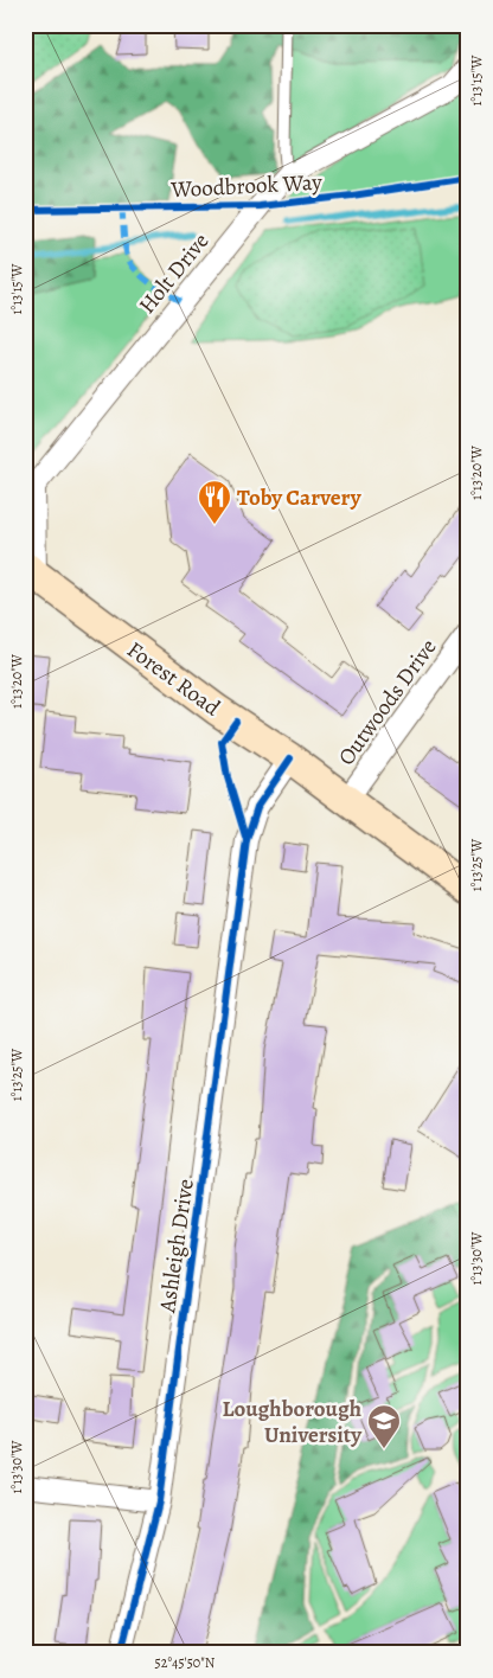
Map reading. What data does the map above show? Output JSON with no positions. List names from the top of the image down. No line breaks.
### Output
{"streets":{"street":["Holt Drive","Forest Road","Outwoods Drive","Ashleigh Drive"],"cycle path":["Woodbrook Way"]},"crossings":[["Holt Drive","Forest Road"],["Forest Road","Outwoods Drive"],["Forest Road","Ashleigh Drive"]],"places":{"restaurant":["Toby Carvery"],"school or university":["Loughborough University"]},"coordinates":["1°13'15\"W","1°13'20\"W","1°13'25\"W","1°13'30\"W","52°45'50\"N"]}
